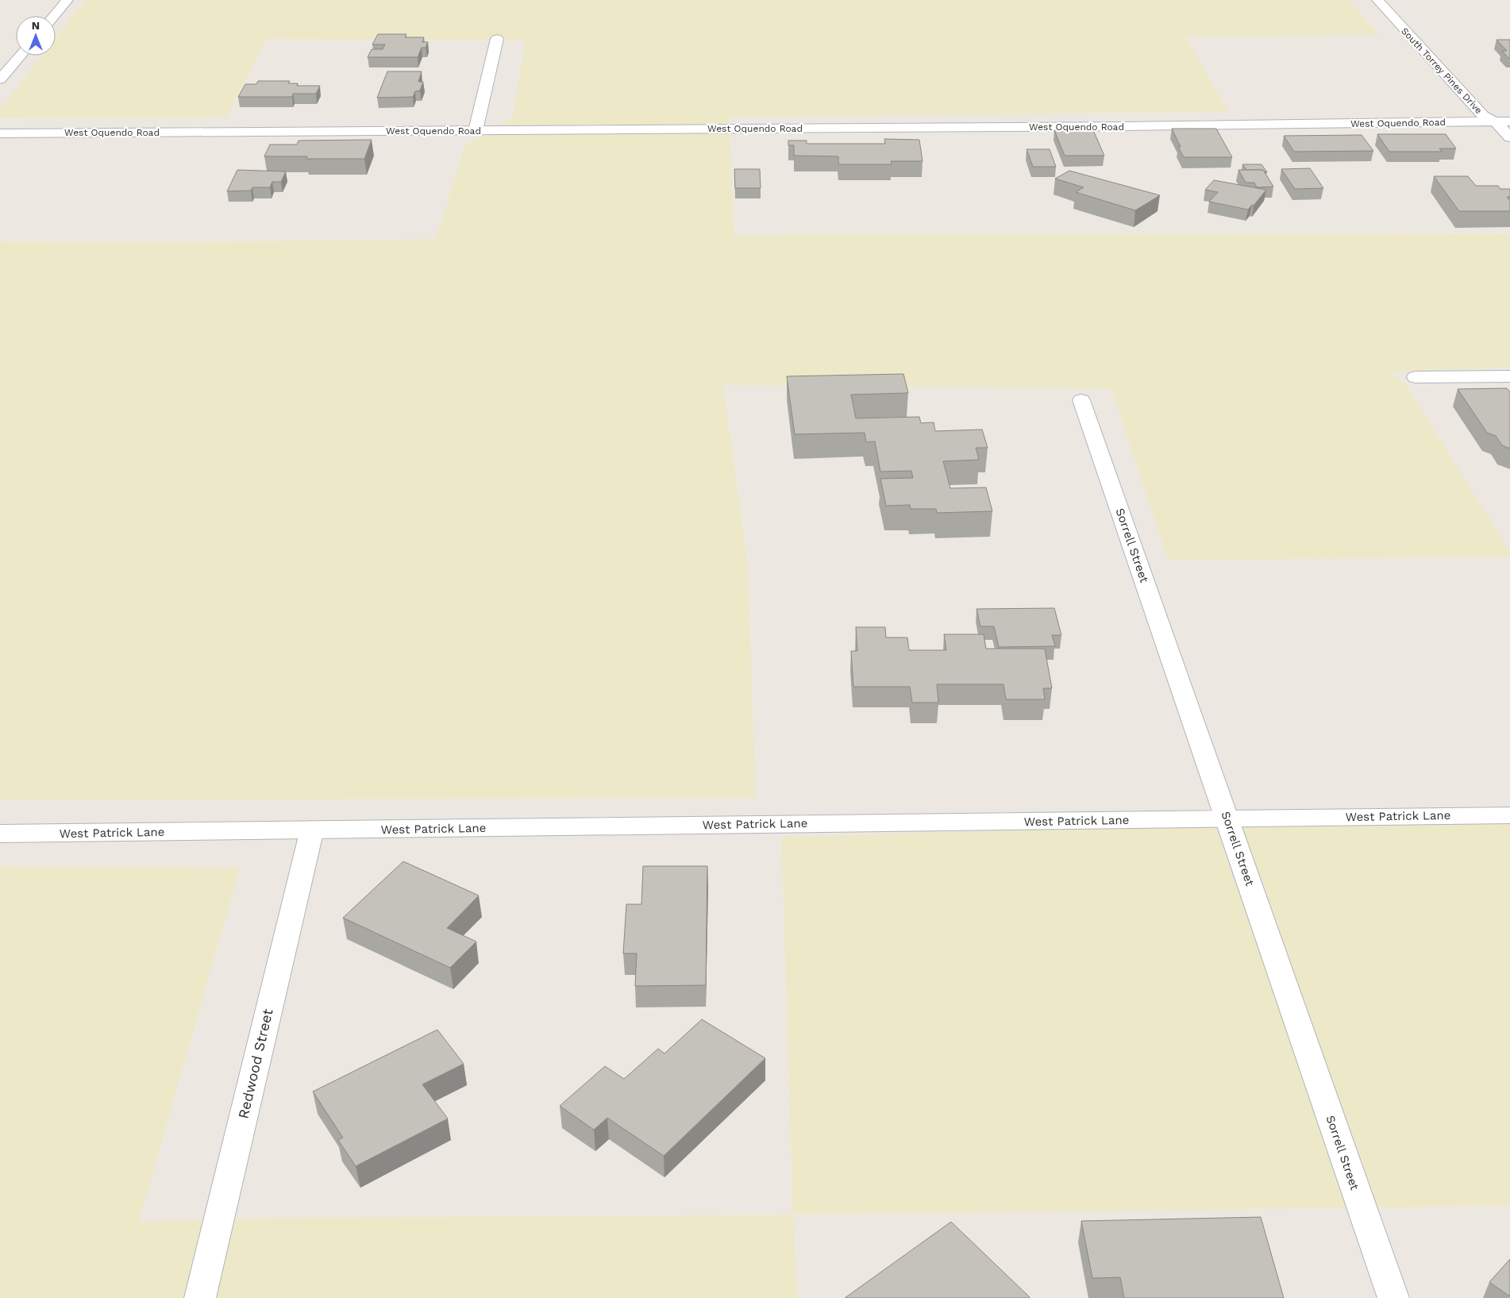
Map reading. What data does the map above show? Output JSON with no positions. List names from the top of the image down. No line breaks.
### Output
{"streets":{"street":["South Torrey Pines Drive","West Oquendo Road","Sorrell Street","West Patrick Lane","Redwood Street"]},"crossings":[["South Torrey Pines Drive","West Oquendo Road"],["Sorrell Street","West Patrick Lane"],["West Patrick Lane","Redwood Street"]],"north":"top"}
